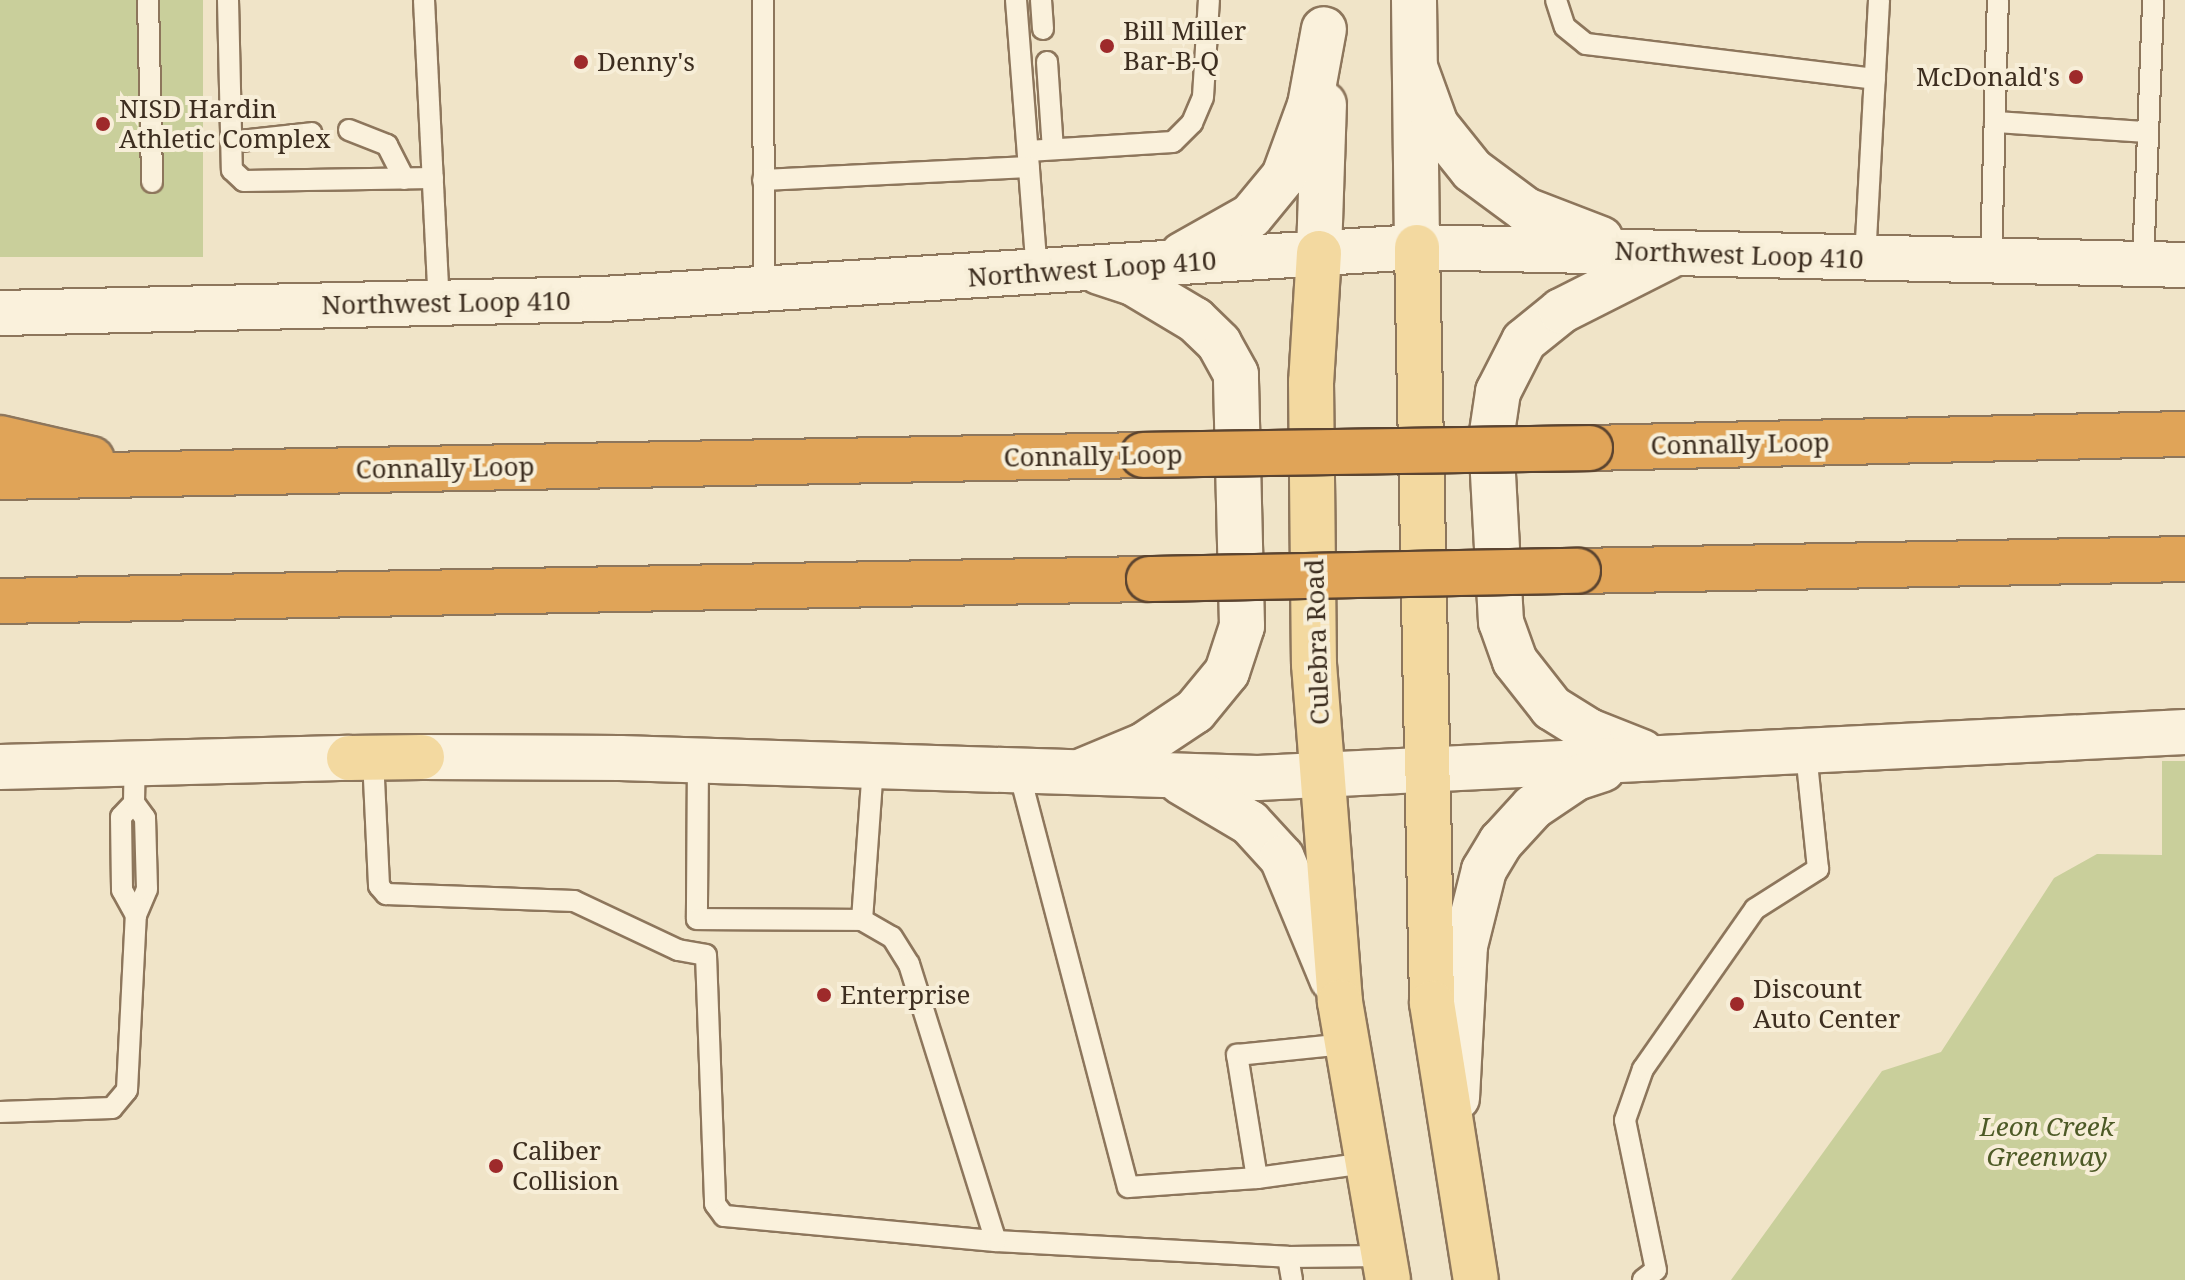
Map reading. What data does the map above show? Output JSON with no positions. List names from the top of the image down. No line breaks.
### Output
{"streets":{"highway":["Connally Loop"],"main road":["Northwest Loop 410","Culebra Road"]},"crossings":[["Northwest Loop 410","Culebra Road"]],"parks":["Leon Creek Greenway"],"places":["Bill Miller Bar-B-Q","Denny's","McDonald's","NISD Hardin Athletic Complex","Enterprise","Discount Auto Center","Caliber Collision"]}
